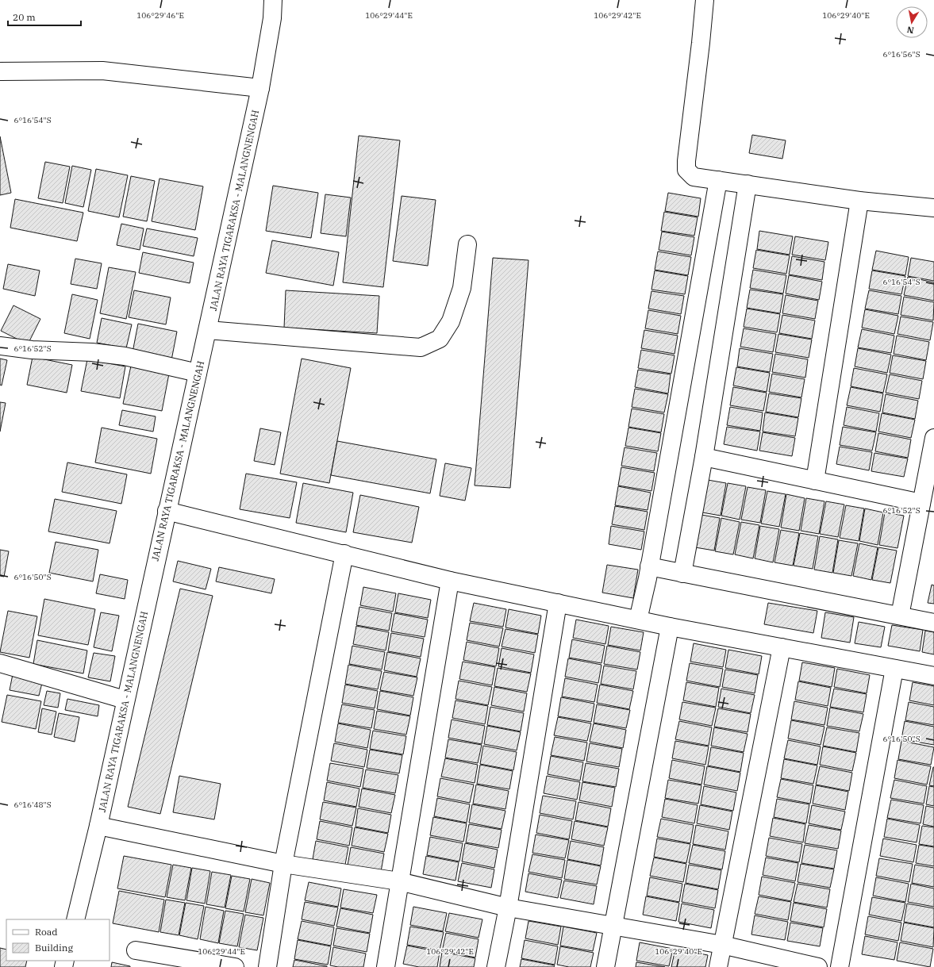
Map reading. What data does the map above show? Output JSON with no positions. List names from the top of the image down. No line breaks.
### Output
{"streets":{"street":["JALAN RAYA TIGARAKSA - MALANGNENGAH"]},"legend":["Road","Building"],"scale_bar":"20 m","north":"bottom","coordinates":["106°29'44\"E","106°29'42\"E","106°29'40\"E","106°29'46\"E","6°16'56\"S","6°16'54\"S","6°16'52\"S","6°16'50\"S","6°16'48\"S"]}
